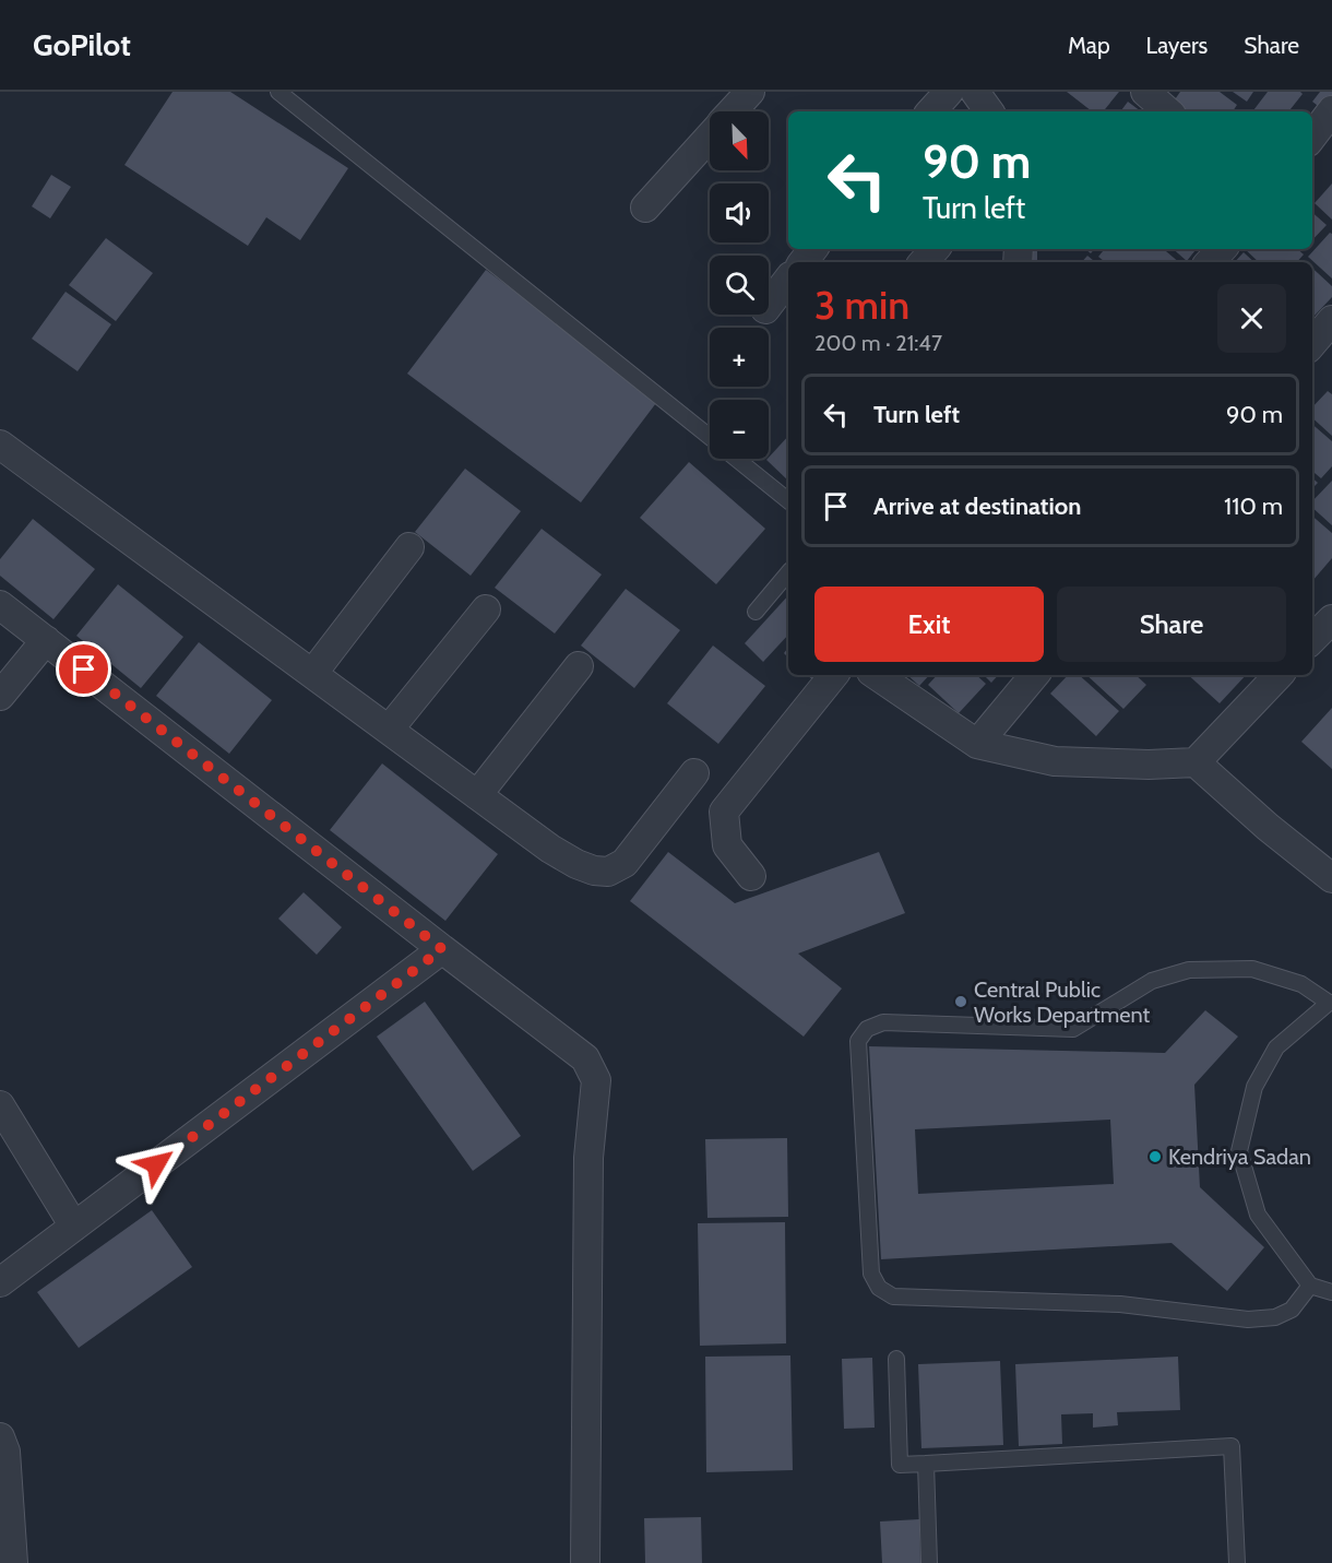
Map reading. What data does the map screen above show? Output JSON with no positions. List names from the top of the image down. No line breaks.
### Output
{"places":["Central Public Works Department","Kendriya Sadan"],"north":"bottom right","page":{"header":"GoPilot","nav":["Map","Layers","Share"],"map_buttons":["+","−"],"turn":["90 m","Turn left"],"heading":["3 min","200 m · 21:47"],"list":[{"name":"Turn left","value":"90 m"},{"name":"Arrive at destination","value":"110 m"}],"buttons":["Exit","Share"]}}
